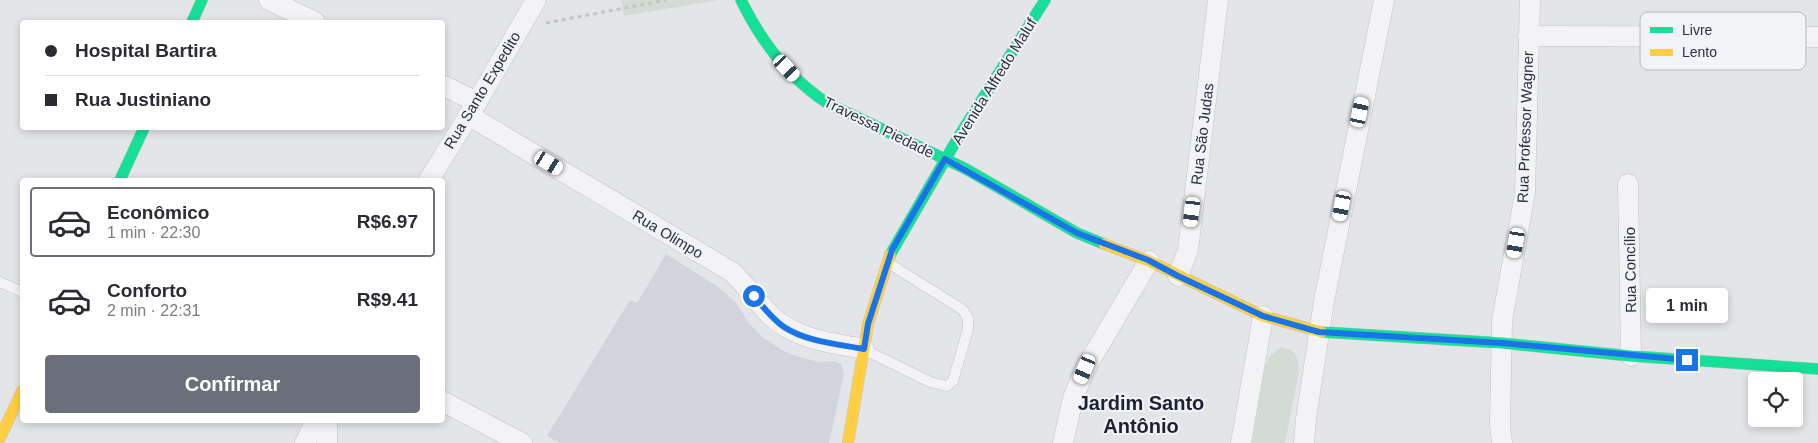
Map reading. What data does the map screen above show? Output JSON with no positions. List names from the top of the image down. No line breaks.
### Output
{"streets":{"street":["Avenida Alfredo Maluf","Rua Santo Expedito","Travessa Piedade","Rua Professor Wagner","Rua São Judas","Rua Olimpo","Rua Concílio"]},"crossings":[["Avenida Alfredo Maluf","Travessa Piedade"],["Avenida Alfredo Maluf","Rua Olimpo"],["Rua Santo Expedito","Rua Olimpo"]],"districts":["Jardim Santo Antônio"],"legend":["Livre","Lento"],"page":{"banner":["Hospital Bartira","Rua Justiniano"],"list":[{"name":"Econômico","note":"1 min · 22:30","value":"R$6.97"},{"name":"Conforto","note":"2 min · 22:31","value":"R$9.41"}],"bubble":"1 min","buttons":"Confirmar"}}
